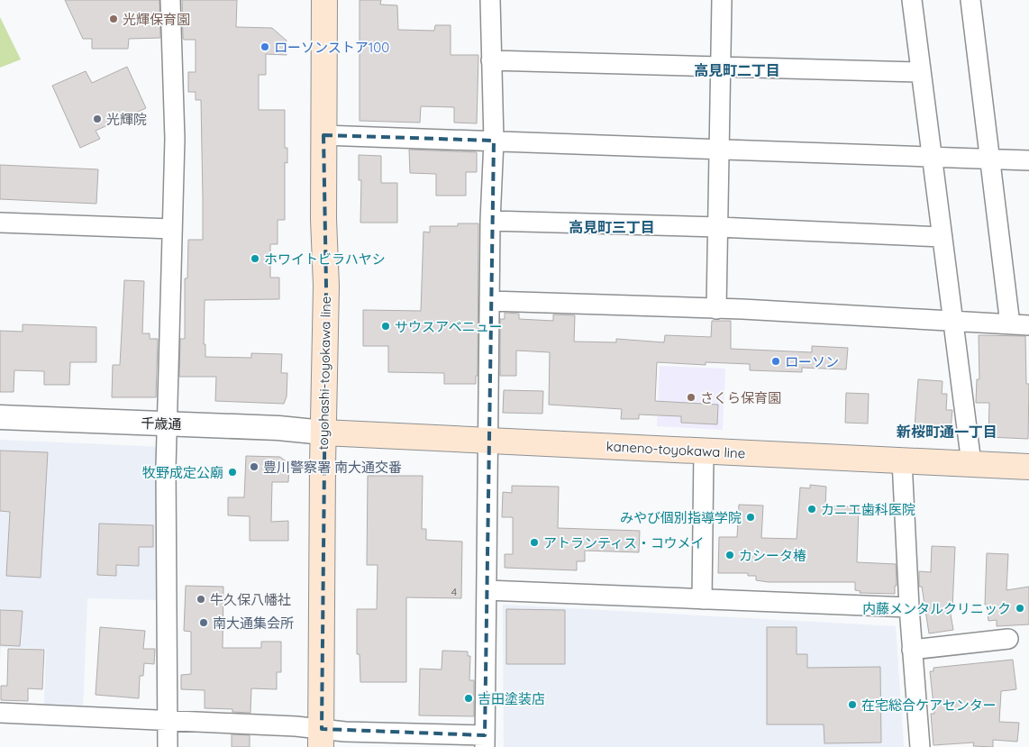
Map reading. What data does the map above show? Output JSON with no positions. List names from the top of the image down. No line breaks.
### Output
{"streets":{"main road":["toyohashi-toyokawa line","kaneno-toyokawa line"],"street":["千歳通"]},"crossings":[["toyohashi-toyokawa line","千歳通"],["toyohashi-toyokawa line","kaneno-toyokawa line"],["千歳通","kaneno-toyokawa line"]],"districts":["高見町二丁目","高見町三丁目","新桜町通一丁目"],"places":["光輝保育園","ローソンストア100","光輝院","ホワイトビラハヤシ","サウスアベニュー","ローソン","さくら保育園","豊川警察署 南大通交番","牧野成定公廟","カニエ歯科医院","みやび個別指導学院","アトランティス・コウメイ","カシータ椿","牛久保八幡社","内藤メンタルクリニック","南大通集会所","吉田塗装店","在宅総合ケアセンター"],"house_numbers":["4"]}
